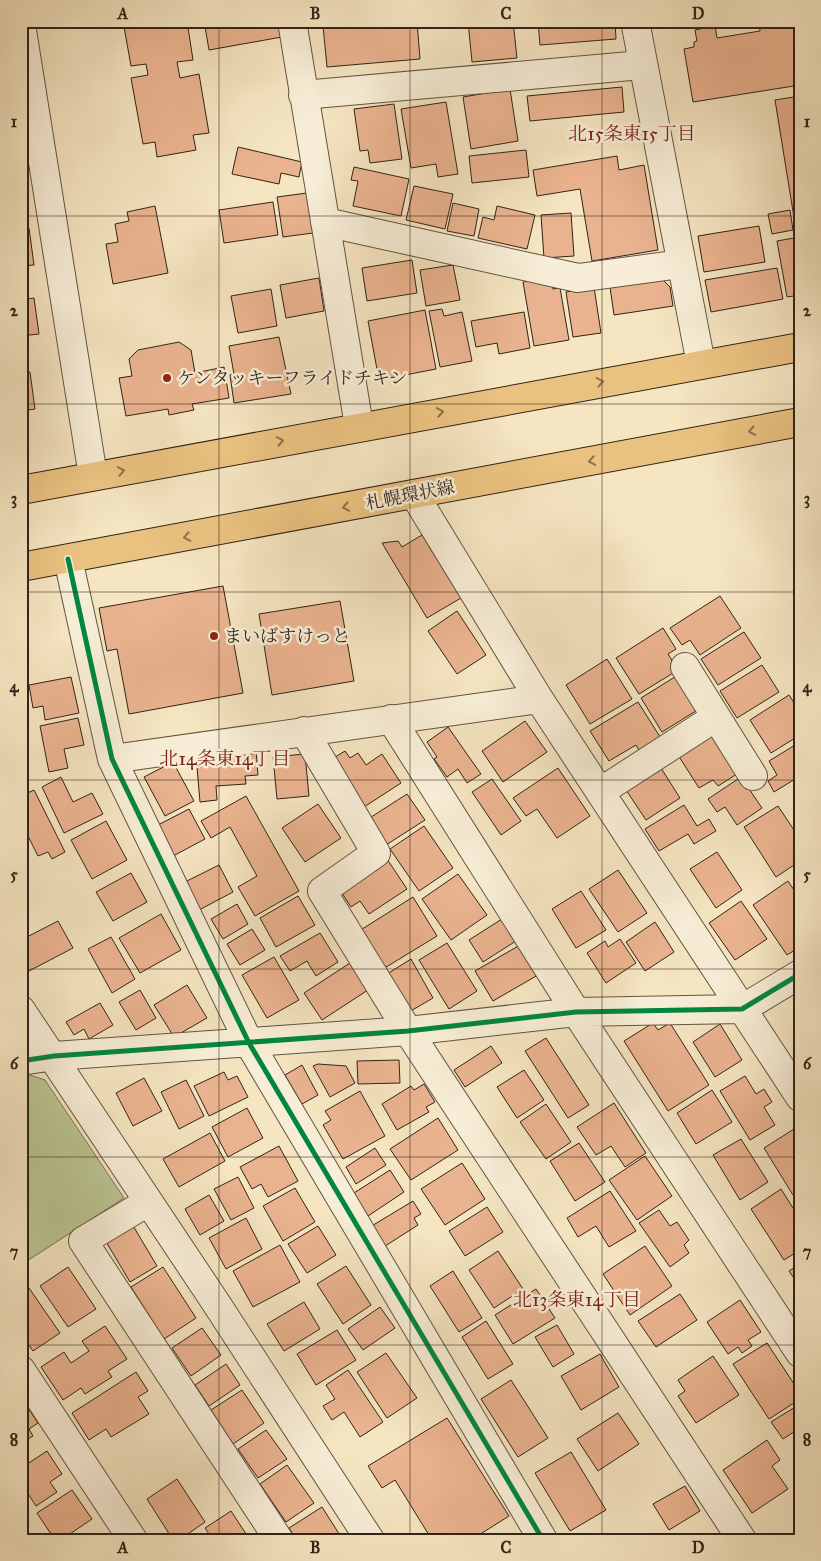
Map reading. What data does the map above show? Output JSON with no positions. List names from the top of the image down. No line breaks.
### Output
{"streets":{"main road":["札幌環状線"]},"districts":["北15条東15丁目","北14条東14丁目","北13条東14丁目"],"places":["ケンタッキーフライドチキン","まいばすけっと"],"grid":{"columns":["A","B","C","D"],"rows":["1","2","3","4","5","6","7","8"]}}
